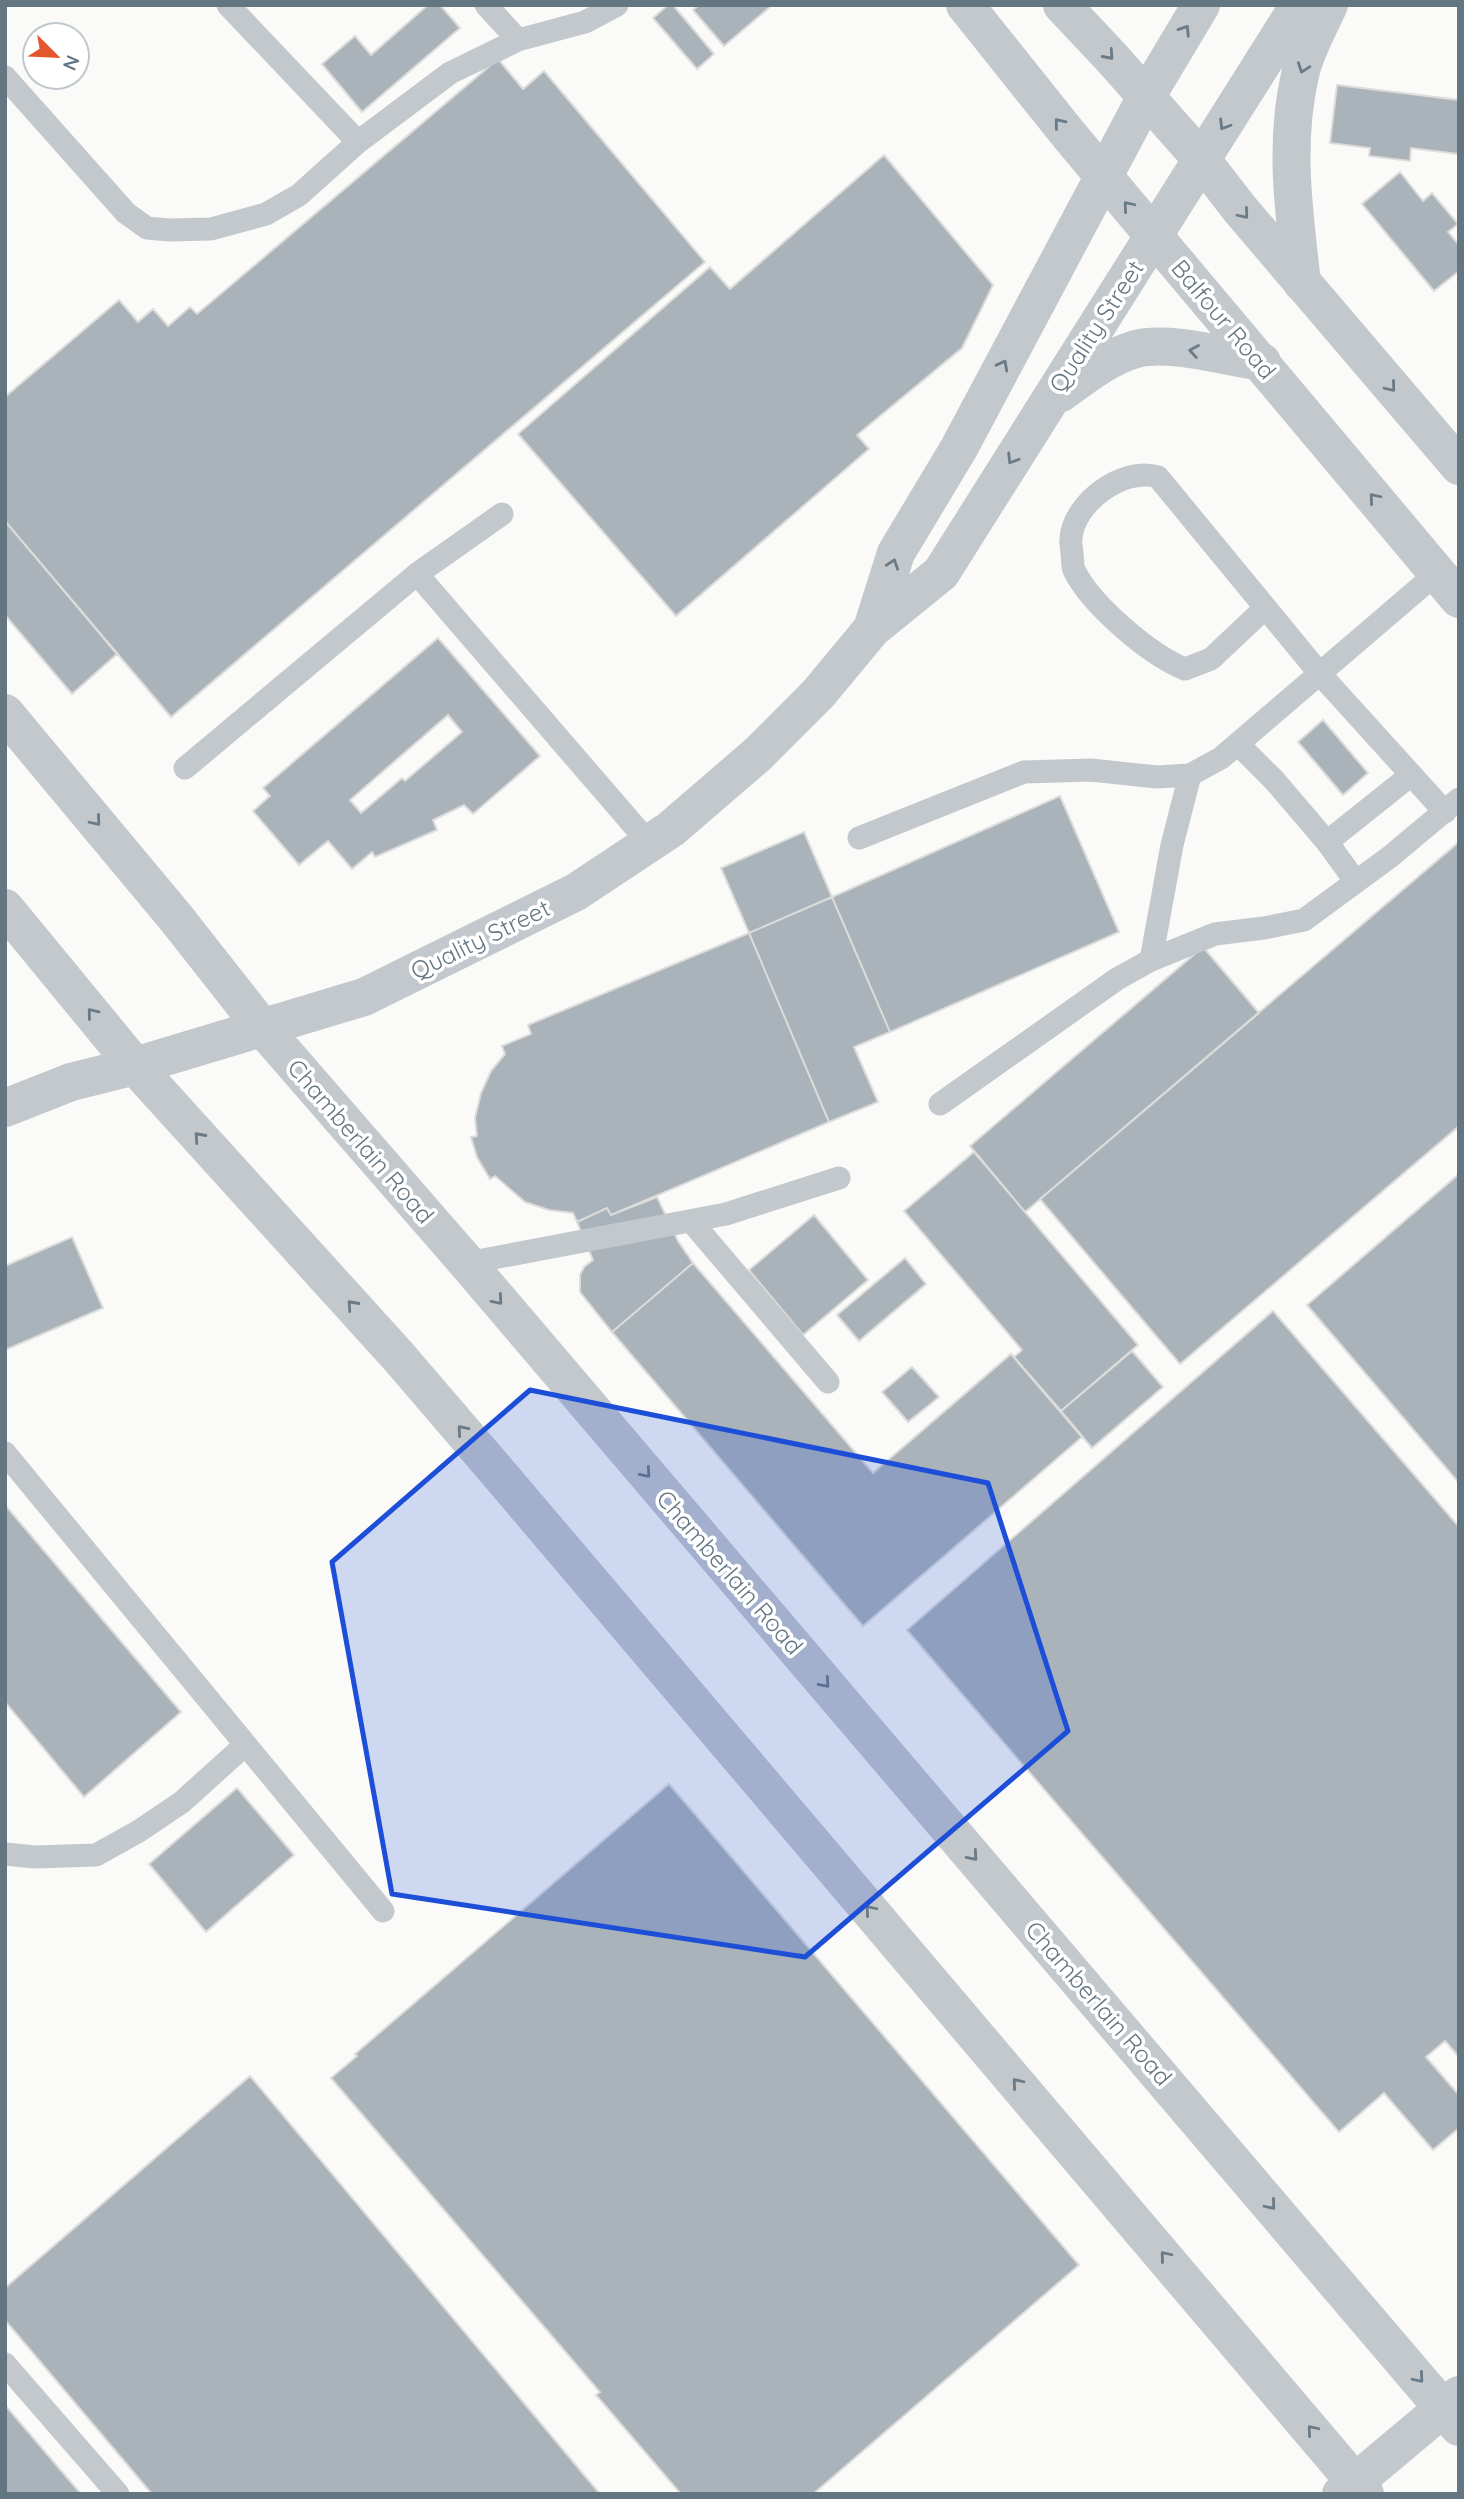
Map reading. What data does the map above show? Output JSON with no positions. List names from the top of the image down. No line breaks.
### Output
{"streets":{"street":["Balfour Road","Quality Street","Chamberlain Road"]},"crossings":[["Balfour Road","Quality Street"],["Quality Street","Chamberlain Road"]],"north":"bottom right"}
